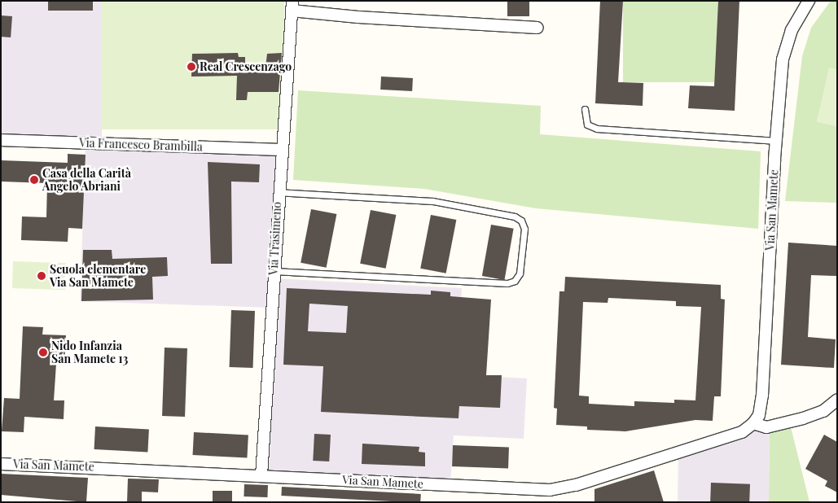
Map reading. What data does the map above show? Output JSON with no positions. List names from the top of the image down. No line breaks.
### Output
{"streets":{"street":["Via Francesco Brambilla","Via San Mamete","Via Trasimeno"]},"crossings":[["Via Francesco Brambilla","Via Trasimeno"],["Via San Mamete","Via Trasimeno"]],"places":["Real Crescenzago","Casa della Carità Angelo Abriani","Scuola elementare Via San Mamete","Nido Infanzia San Mamete 13"]}
